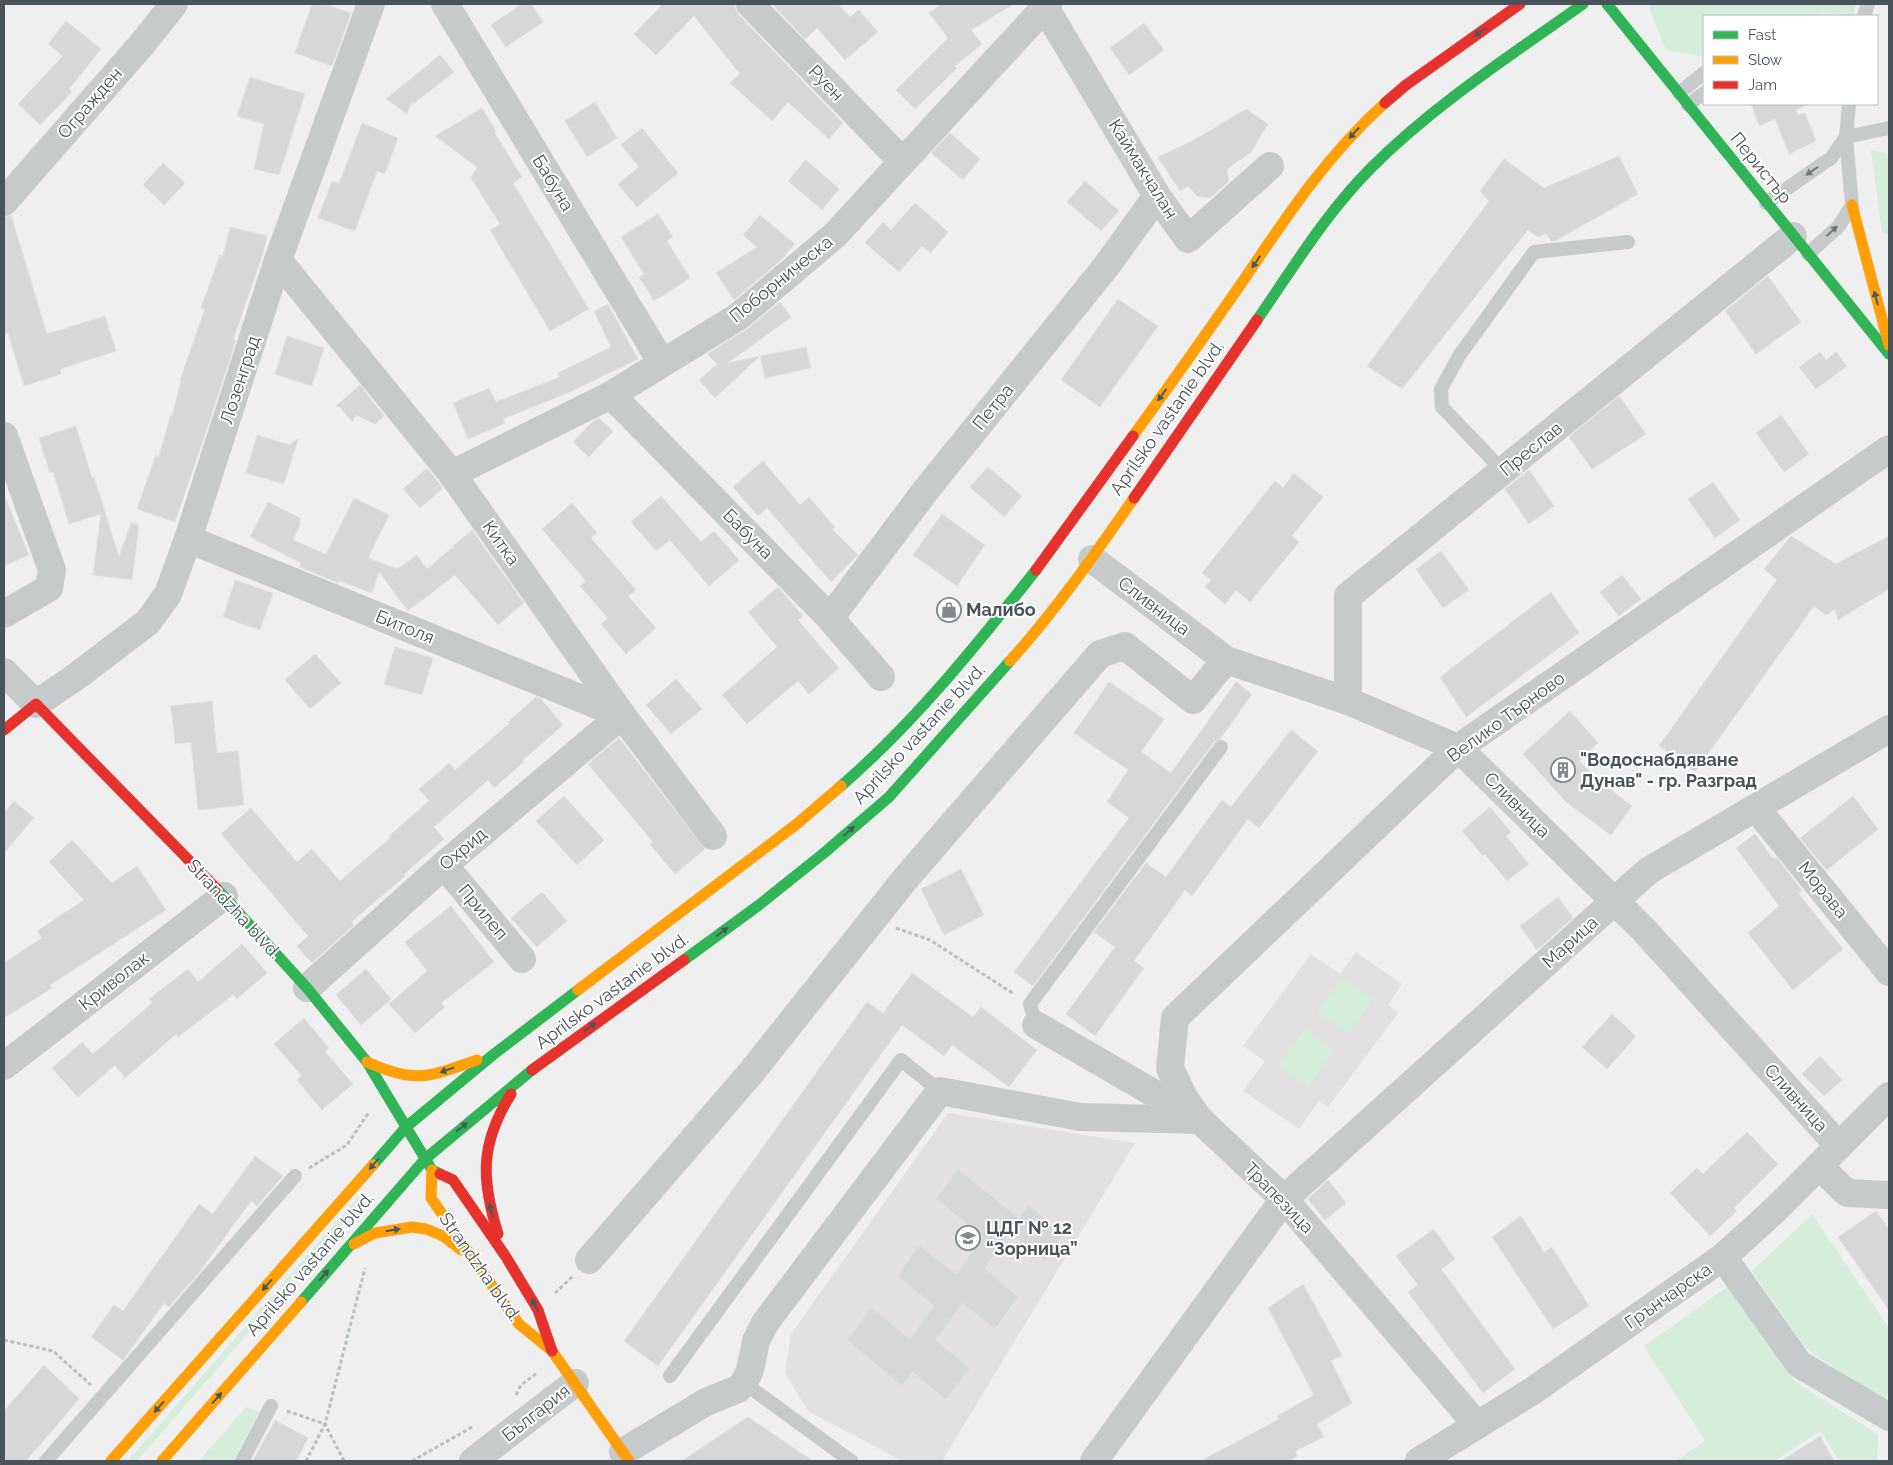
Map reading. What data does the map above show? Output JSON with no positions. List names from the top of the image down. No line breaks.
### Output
{"streets":{"street":["Руен","Огражден","Перистър","Каймакчалан","Бабуна","Поборническа","Лозенград","Петра","Aprilsko vastanie blvd.","Преслав","Китка","Сливница","Битоля","Велико Търново","Охрид","Морава","Strandzha blvd.","Прилеп","Марица","Криволак","Трапезица","Грънчарска","България"]},"crossings":[["Руен","Поборническа"],["Перистър","Преслав"],["Каймакчалан","Поборническа"],["Каймакчалан","Петра"],["Бабуна","Поборническа"],["Бабуна","Петра"],["Поборническа","Китка"],["Лозенград","Китка"],["Лозенград","Битоля"],["Лозенград","Strandzha blvd."],["Aprilsko vastanie blvd.","Сливница"],["Aprilsko vastanie blvd.","Strandzha blvd."],["Преслав","Сливница"],["Китка","Битоля"],["Китка","Охрид"],["Сливница","Велико Търново"],["Сливница","Марица"],["Сливница","Грънчарска"],["Битоля","Охрид"],["Велико Търново","Трапезица"],["Охрид","Strandzha blvd."],["Охрид","Прилеп"],["Морава","Марица"],["Strandzha blvd.","Криволак"],["Strandzha blvd.","България"],["Марица","Трапезица"],["Трапезица","Грънчарска"]],"places":{"shop":["Малибо"],"building":["\"Водоснабдяване Дунав\" - гр. Разград"],"school or university":["ЦДГ № 12 “Зорница”"]},"legend":["Fast","Slow","Jam"]}
